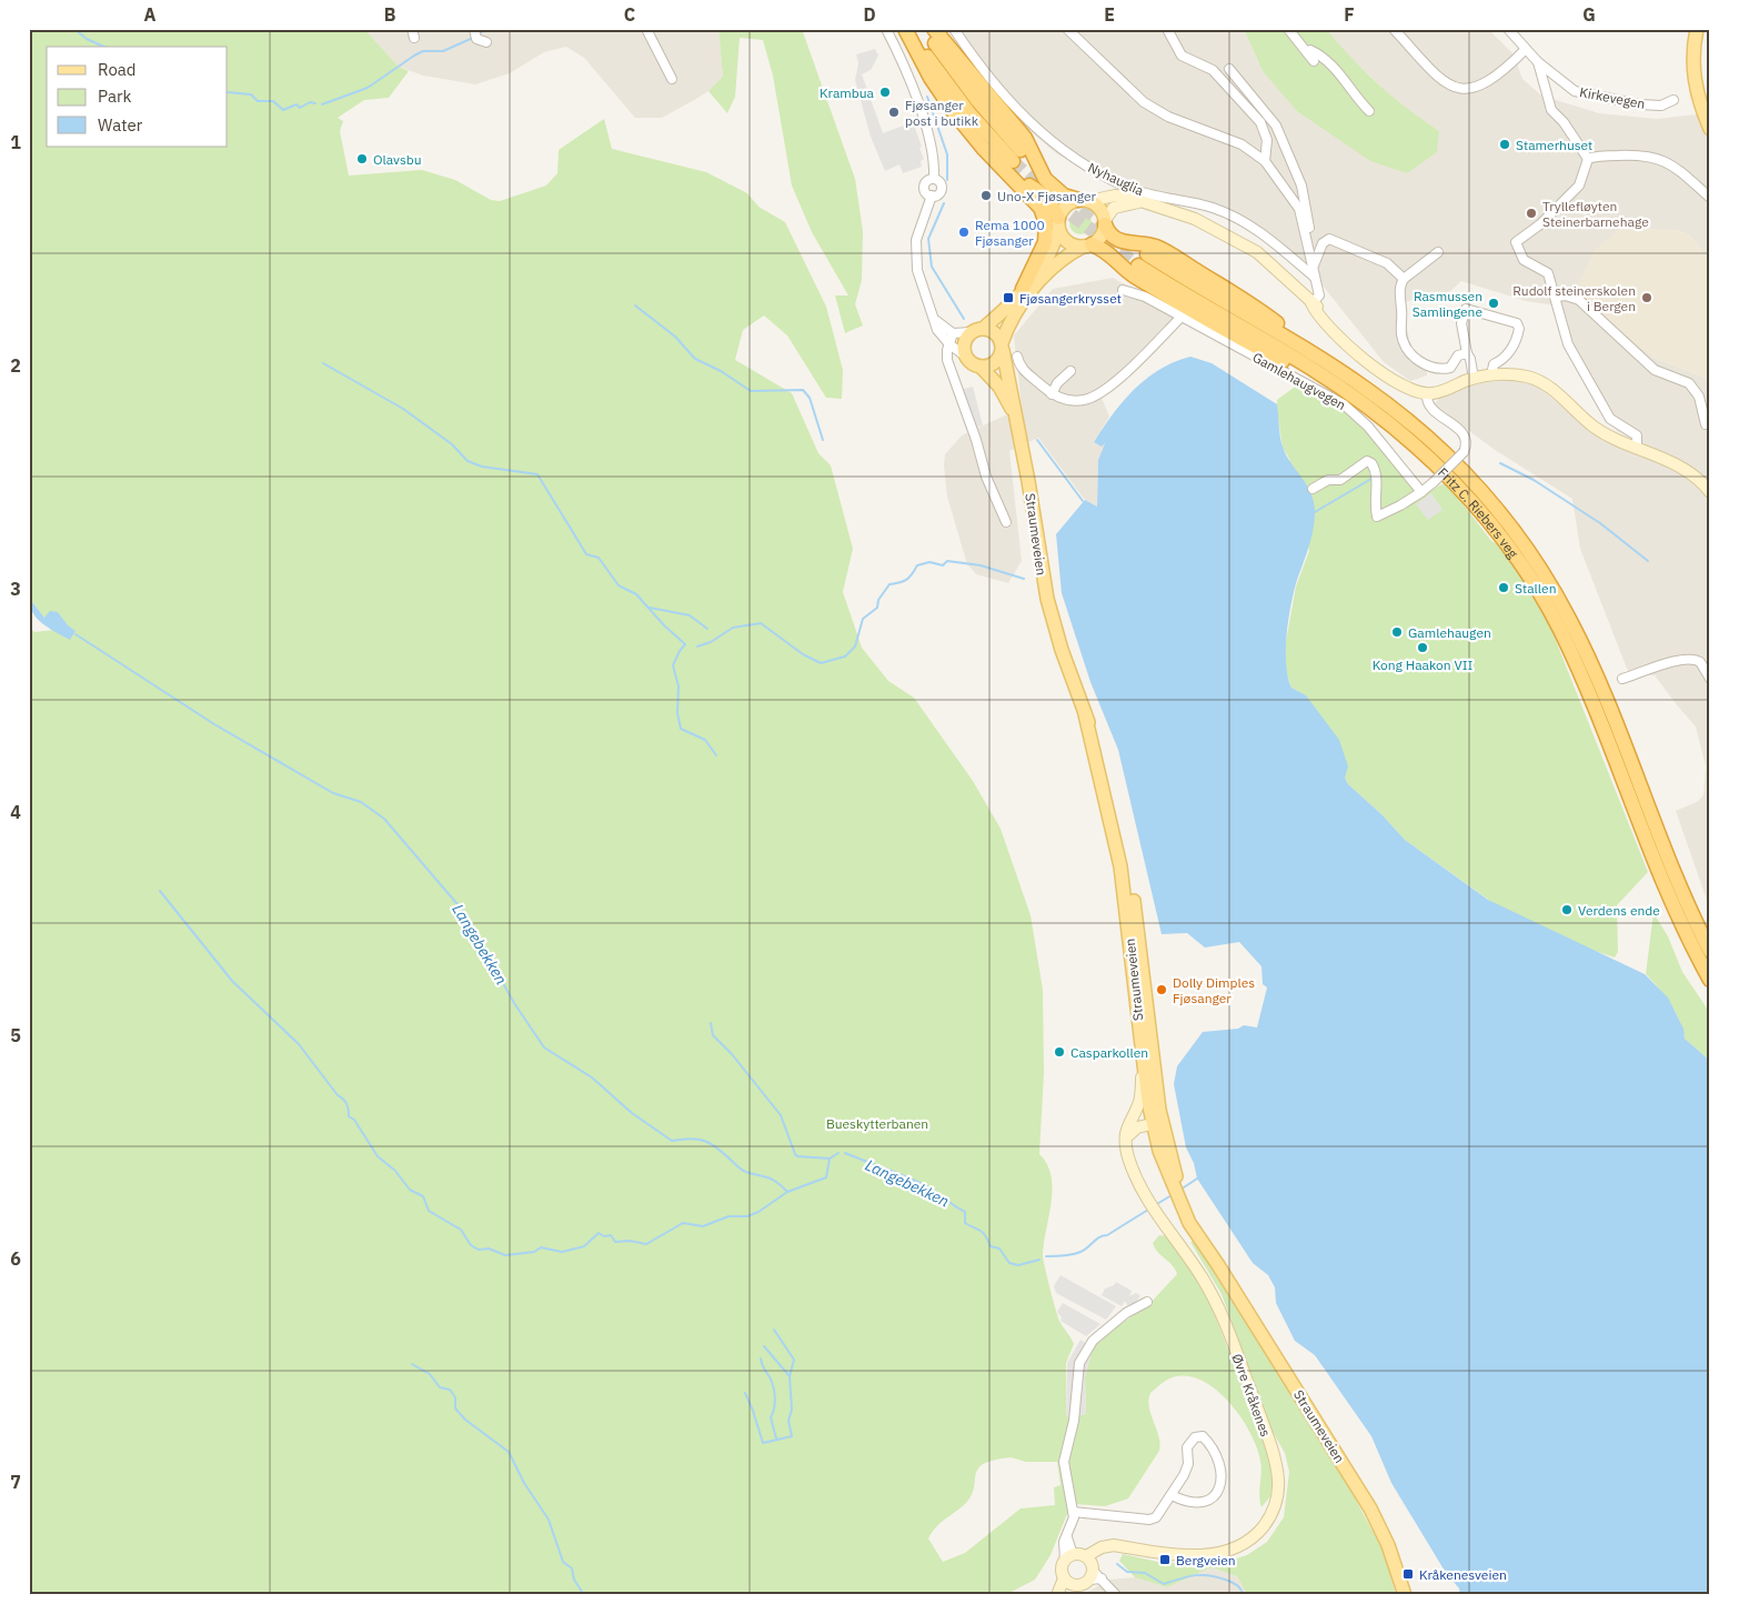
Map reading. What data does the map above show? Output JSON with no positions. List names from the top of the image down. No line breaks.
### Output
{"streets":{"highway":["Fritz C. Riebers veg"],"main road":["Straumeveien","Øvre Kråkenes"],"street":["Kirkevegen","Nyhauglia","Gamlehaugvegen"]},"crossings":[["Straumeveien","Øvre Kråkenes"]],"water":["Langebekken"],"parks":["Bueskytterbanen"],"places":{"other":["Krambua","Fjøsanger post i butikk","Stamerhuset","Olavsbu","Uno-X Fjøsanger","Tryllefløyten Steinerbarnehage","Rema 1000 Fjøsanger","Rudolf steinerskolen i Bergen","Rasmussen Samlingene","Stallen","Gamlehaugen","Kong Haakon VII","Verdens ende","Dolly Dimples Fjøsanger","Casparkollen"],"transit":["Fjøsangerkrysset","Bergveien","Kråkenesveien"]},"legend":["Road","Park","Water"],"grid":{"columns":["A","B","C","D","E","F","G"],"rows":["1","2","3","4","5","6","7"]}}
